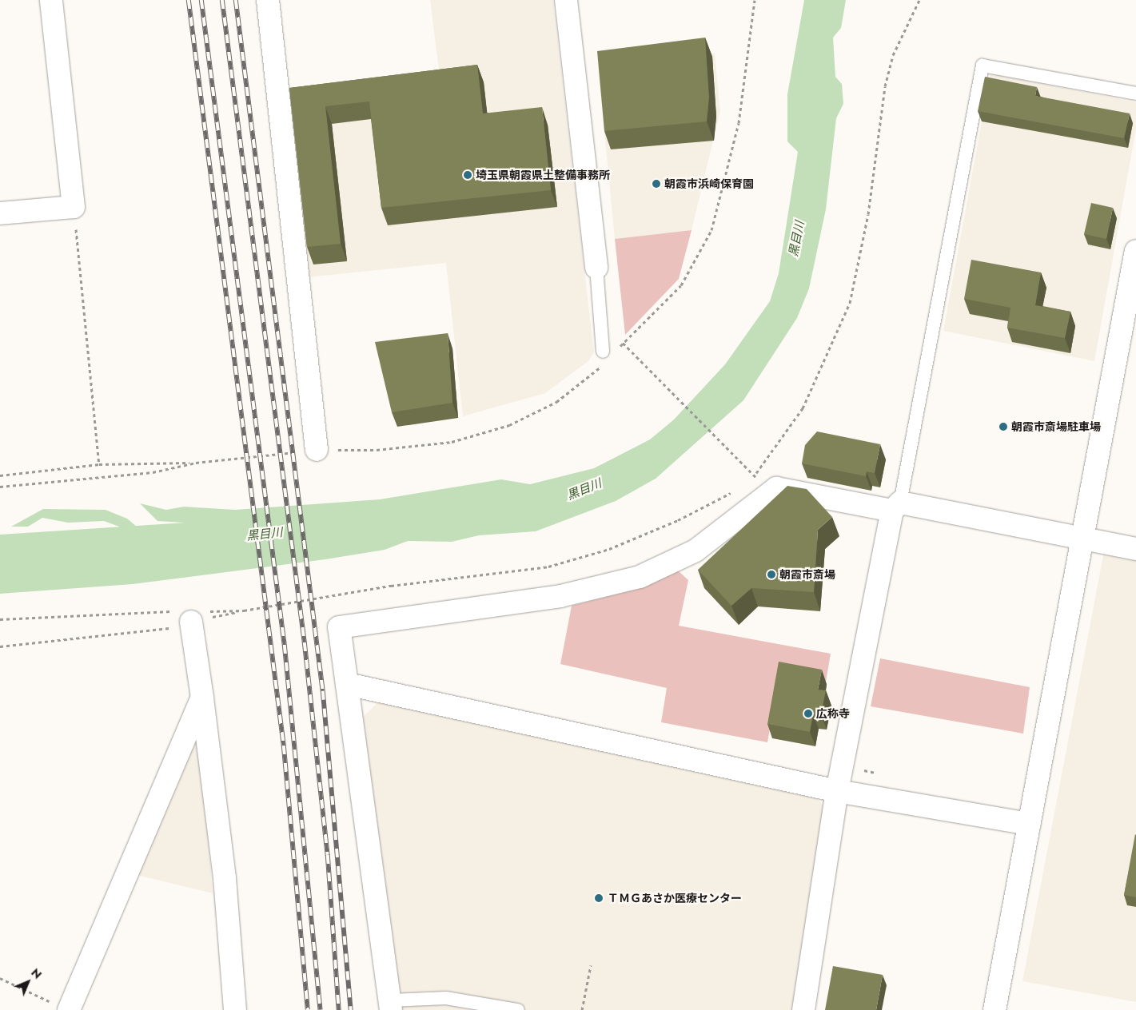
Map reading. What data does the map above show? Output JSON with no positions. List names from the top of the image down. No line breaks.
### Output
{"water":["黒目川"],"places":["埼玉県朝霞県土整備事務所","朝霞市浜崎保育園","朝霞市斎場駐車場","朝霞市斎場","広称寺","ＴＭＧあさか医療センター"],"north":"top right"}
